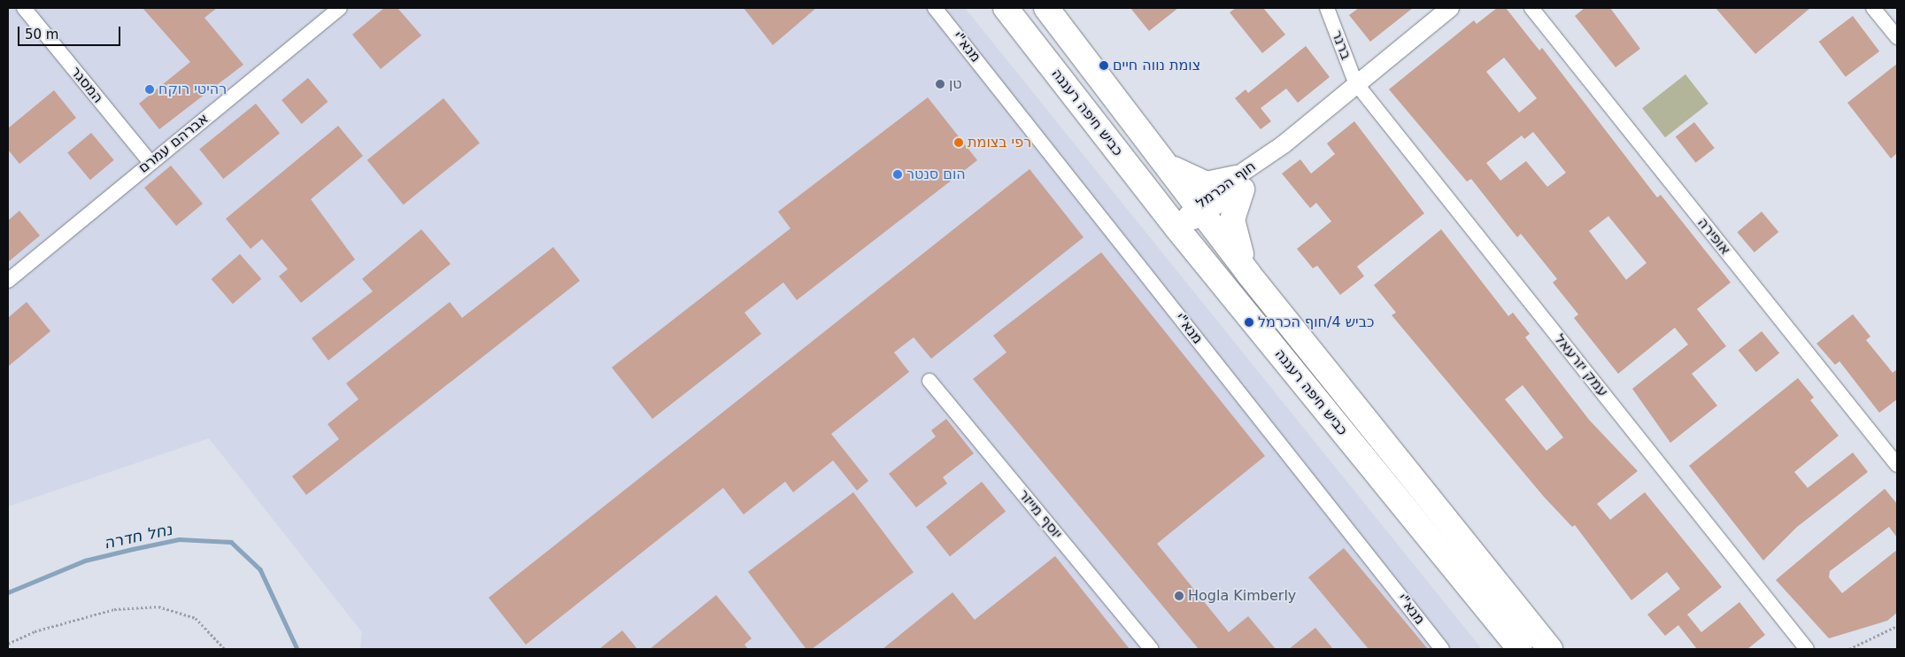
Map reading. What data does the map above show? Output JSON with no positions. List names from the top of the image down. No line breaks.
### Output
{"streets":{"highway":["כביש חיפה רעננה"],"street":["ברנר","מנא\"י","המסגר","אברהם עמרם","חוף הכרמל","אופירה","עמק יזרעאל","יוסף מייזר"]},"crossings":[["ברנר","חוף הכרמל"],["ברנר","עמק יזרעאל"],["המסגר","אברהם עמרם"],["כביש חיפה רעננה","חוף הכרמל"],["חוף הכרמל","עמק יזרעאל"]],"water":["נחל חדרה"],"places":["צומת נווה חיים","טן","רהיטי רוקח","רפי בצומת","הום סנטר","כביש 4/חוף הכרמל","Hogla Kimberly"],"scale_bar":"50 m"}
